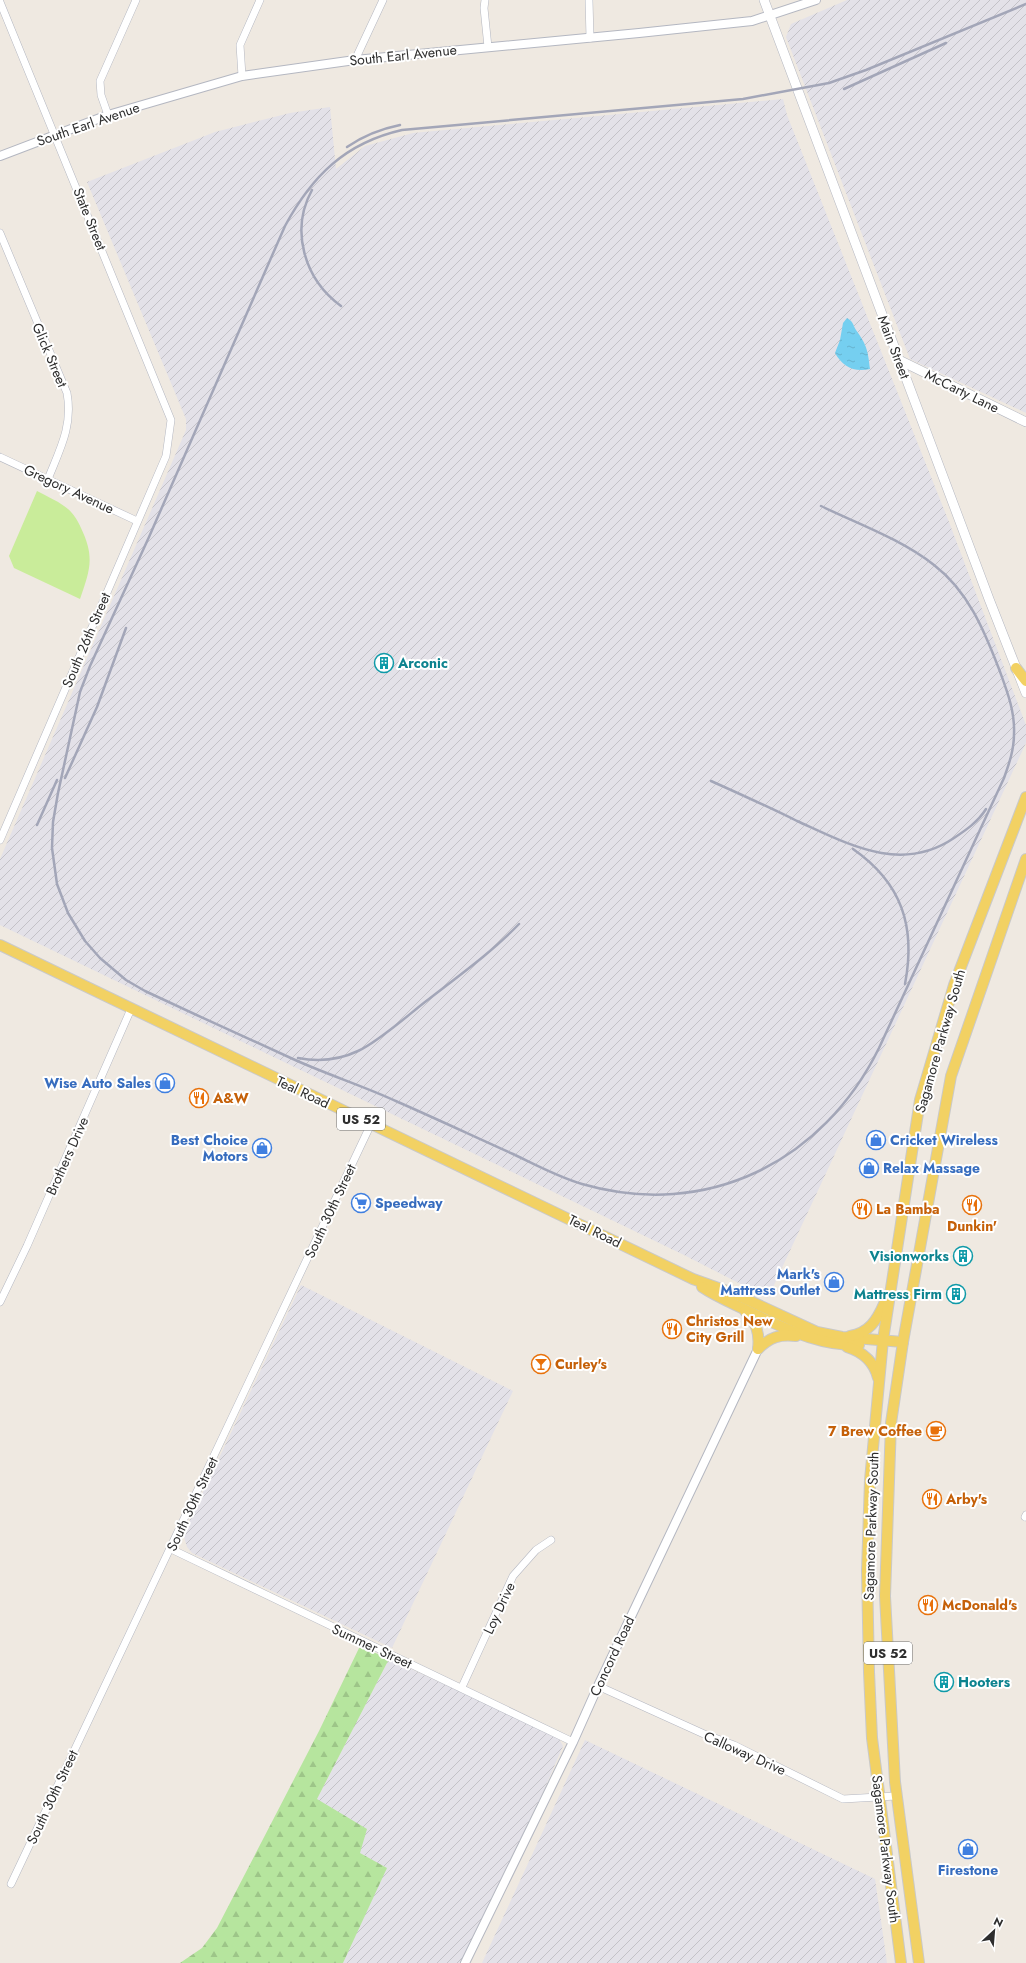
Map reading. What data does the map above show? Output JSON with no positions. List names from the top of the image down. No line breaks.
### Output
{"streets":{"main road":["Main Street","McCarty Lane","Sagamore Parkway South","Teal Road","US 52"],"street":["South Earl Avenue","State Street","Glick Street","Gregory Avenue","South 26th Street","Brothers Drive","South 30th Street","Loy Drive","Summer Street","Concord Road","Calloway Drive"]},"crossings":[["South Earl Avenue","State Street"],["South Earl Avenue","Main Street"],["State Street","South 26th Street"],["Main Street","McCarty Lane"],["Glick Street","Gregory Avenue"],["Gregory Avenue","South 26th Street"],["Sagamore Parkway South","Teal Road"],["Sagamore Parkway South","US 52"],["Sagamore Parkway South","Calloway Drive"],["Teal Road","US 52"],["Teal Road","Brothers Drive"],["Teal Road","South 30th Street"],["South 30th Street","Summer Street"],["Loy Drive","Summer Street"],["Summer Street","Concord Road"],["Concord Road","Calloway Drive"]],"places":{"building":["Arconic","Visionworks","Mattress Firm","Hooters"],"shop":["Wise Auto Sales","Cricket Wireless","Best Choice Motors","Relax Massage","Mark's Mattress Outlet","Firestone"],"restaurant":["A&W","Dunkin'","La Bamba","Christos New City Grill","Arby's","McDonald's"],"supermarket":["Speedway"],"bar":["Curley's"],"cafe":["7 Brew Coffee"]},"north":"top right"}
